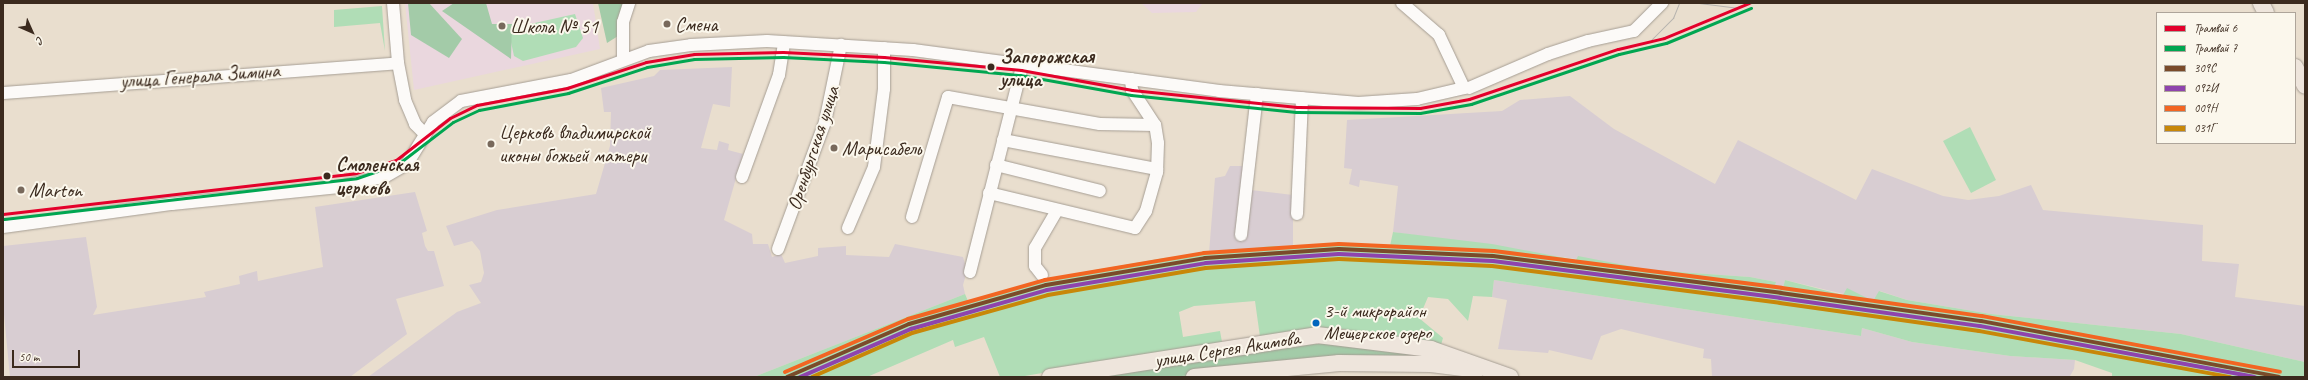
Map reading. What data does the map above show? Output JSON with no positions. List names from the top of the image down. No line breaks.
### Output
{"streets":{"main road":["улица Сергея Акимова"],"street":["улица Генерала Зимина","Оренбургская улица"]},"places":["Смена","Школа № 51","Запорожская улица","Церковь владимирской иконы божьей матери","Марисабель","Смоленская церковь","Marton","3-й микрорайон Мещерское озеро"],"lines":["tram line 6","tram line 7","transit line 009Н","transit line 309С","transit line 092И","transit line 031Г"],"legend":["Трамвай 6","Трамвай 7","309С","092И","009Н","031Г"],"scale_bar":"50 m","north":"bottom right"}
